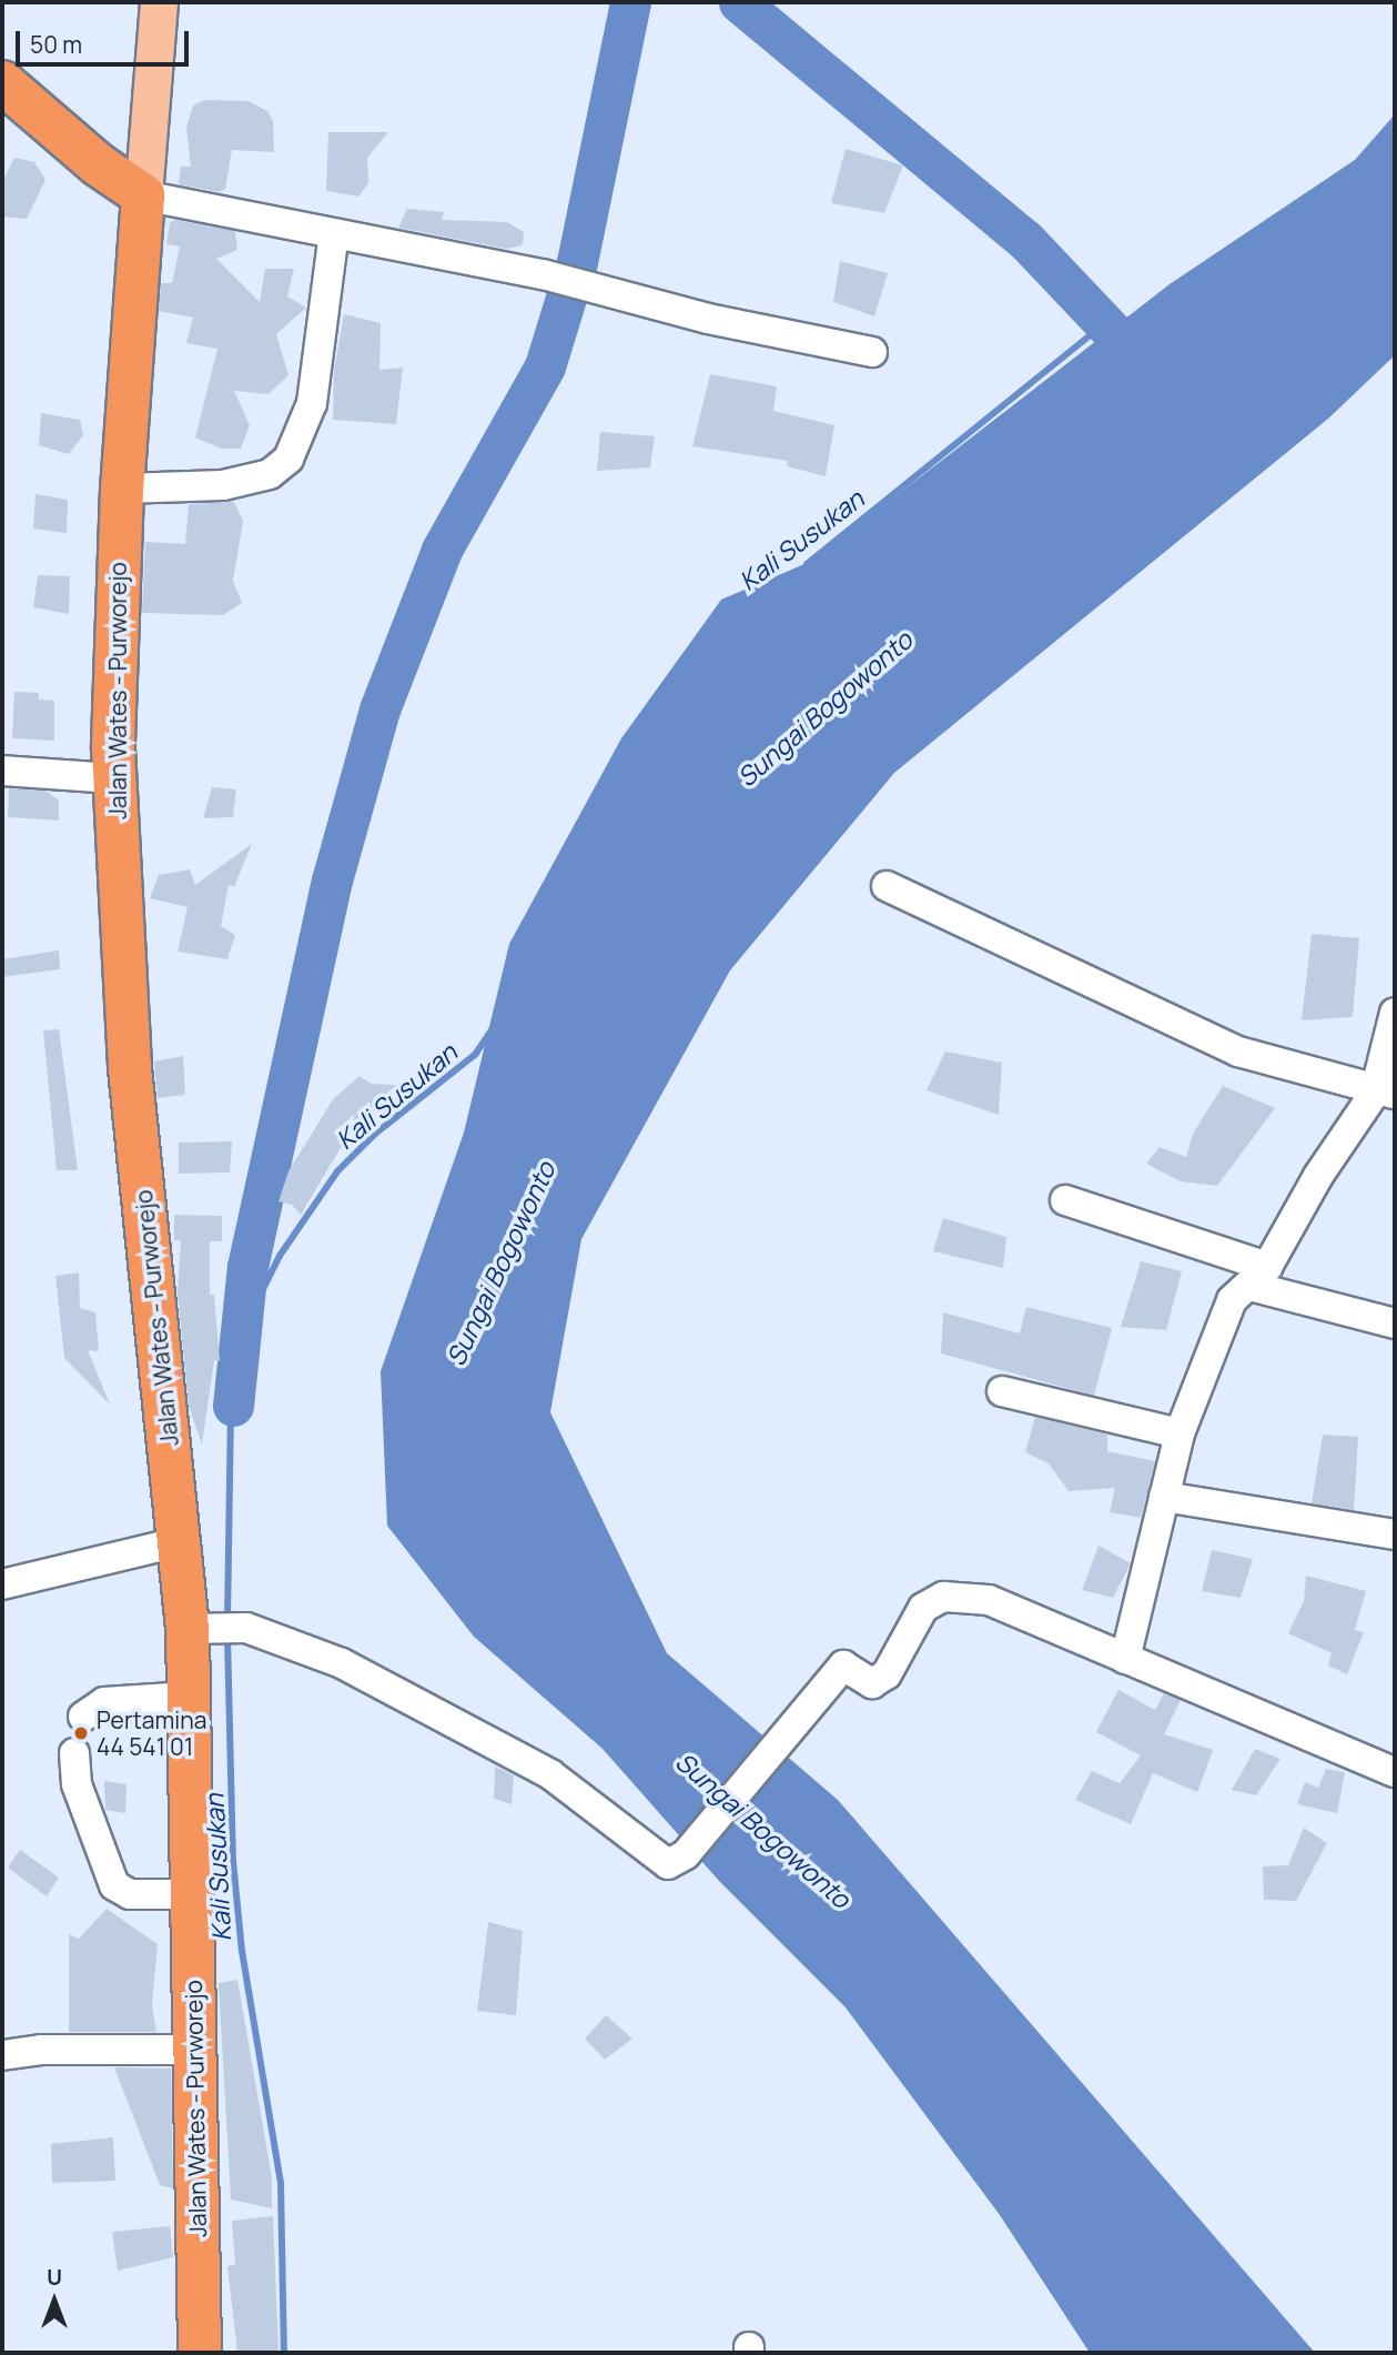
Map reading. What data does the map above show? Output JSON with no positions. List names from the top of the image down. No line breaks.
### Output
{"streets":{"highway":["Jalan Wates - Purworejo"]},"water":["Kali Susukan","Sungai Bogowonto"],"places":["Pertamina 44 541 01"],"scale_bar":"50 m","north":"top"}
